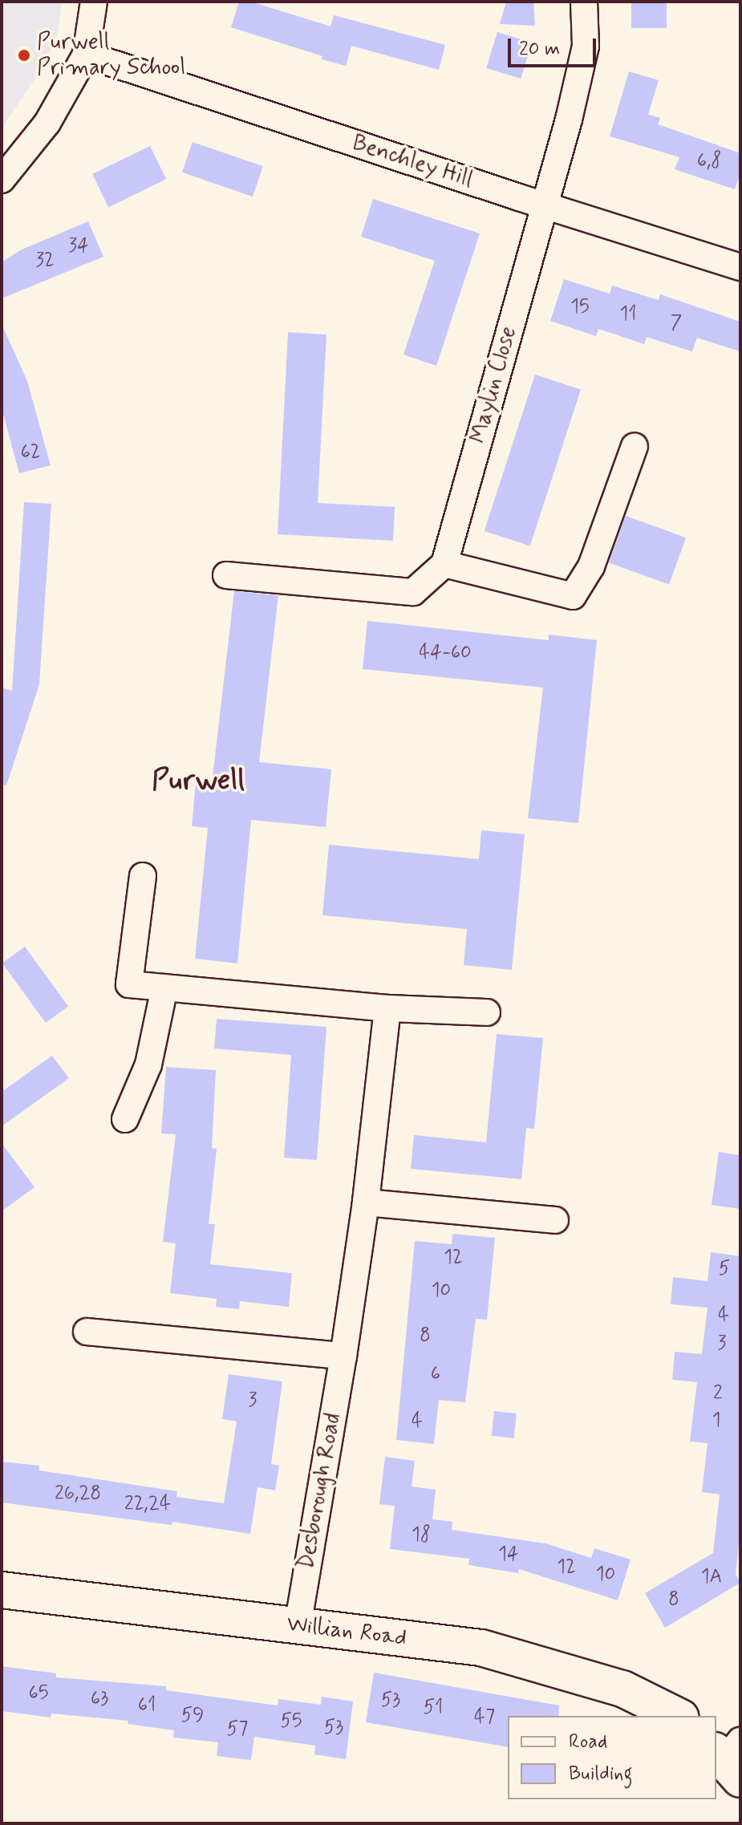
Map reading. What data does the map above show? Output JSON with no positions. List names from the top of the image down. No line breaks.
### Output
{"streets":{"street":["Benchley Hill","Maylin Close","Desborough Road","Willian Road"]},"crossings":[["Benchley Hill","Maylin Close"],["Desborough Road","Willian Road"]],"districts":["Purwell"],"places":["Purwell Primary School"],"house_numbers":["6,8","34","32","15","11","7","62","44-60","12","5","10","4","8","3","6","2","3","1","4","26,28","22,24","18","14","12","10","1A","8","65","63","53","61","51","59","47","55","53","57"],"legend":["Road","Building"],"scale_bar":"20 m"}
